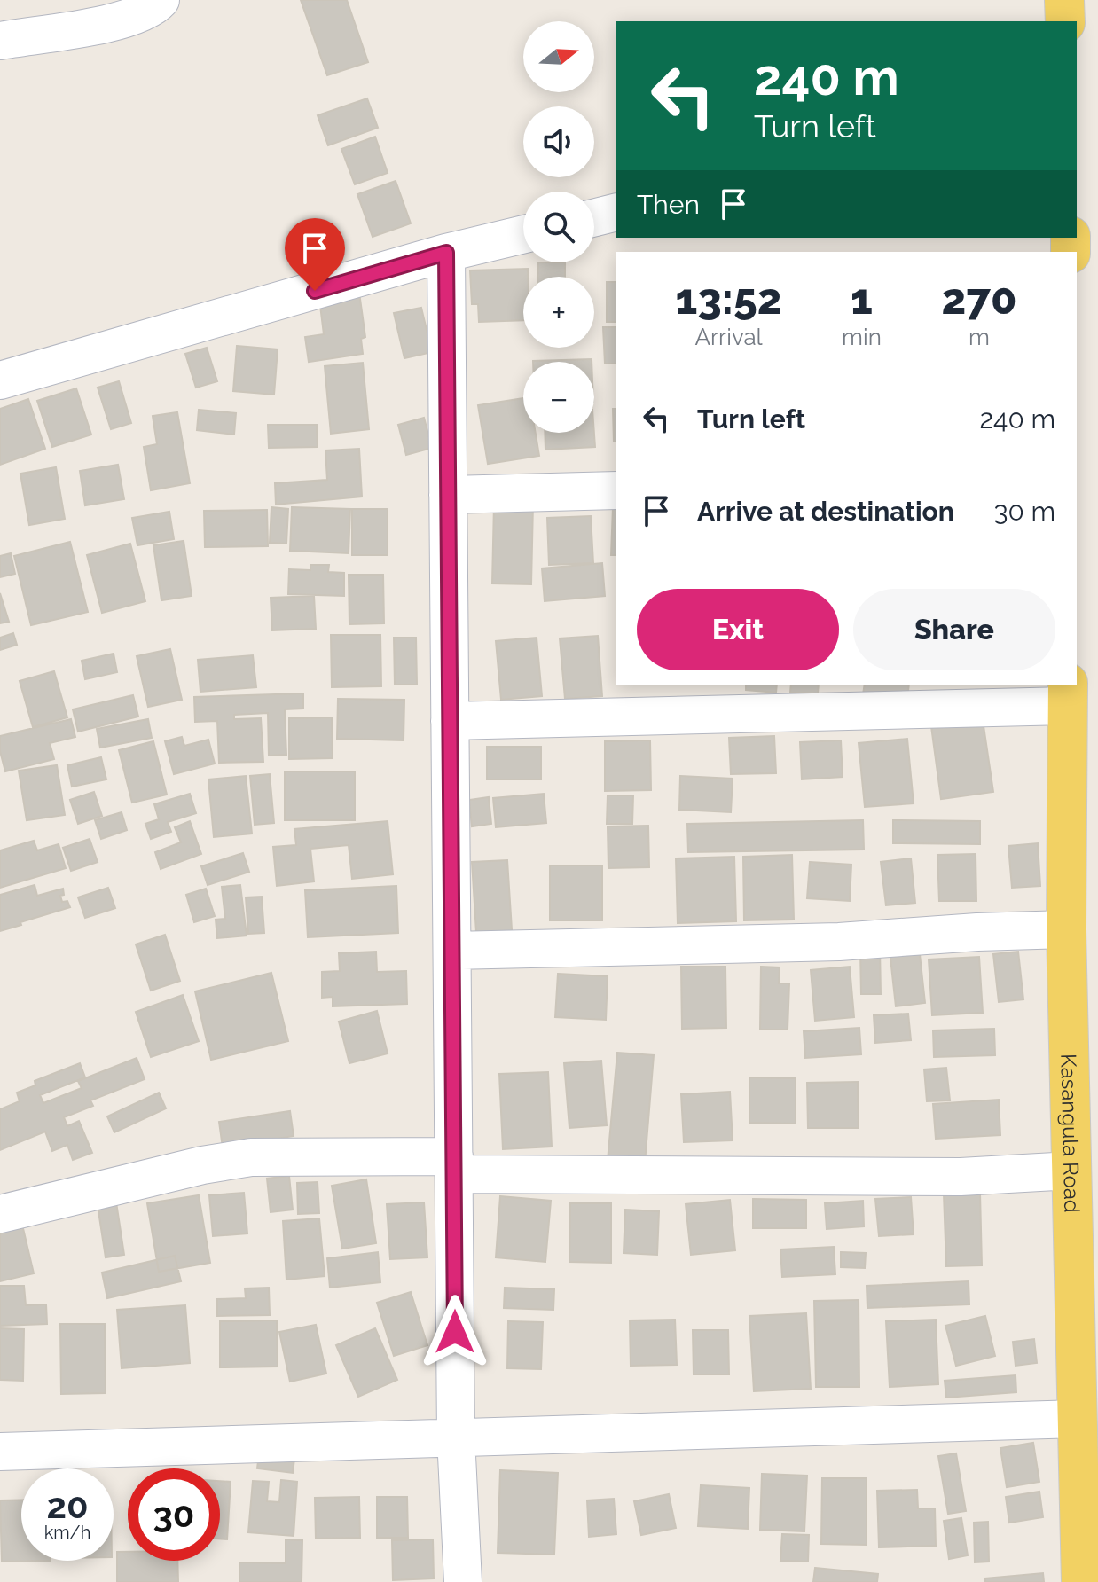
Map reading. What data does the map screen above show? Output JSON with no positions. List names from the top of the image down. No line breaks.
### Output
{"streets":{"main road":["Kasangula Road"]},"north":"right","page":{"map_buttons":["+","−"],"turn":["240 m","Turn left"],"then":"Then","eta":["13:52","Arrival","1","min","270","m"],"list":[{"name":"Turn left","value":"240 m"},{"name":"Arrive at destination","value":"30 m"}],"buttons":["Exit","Share"],"speed":"20 km/h","limit":"30"}}
